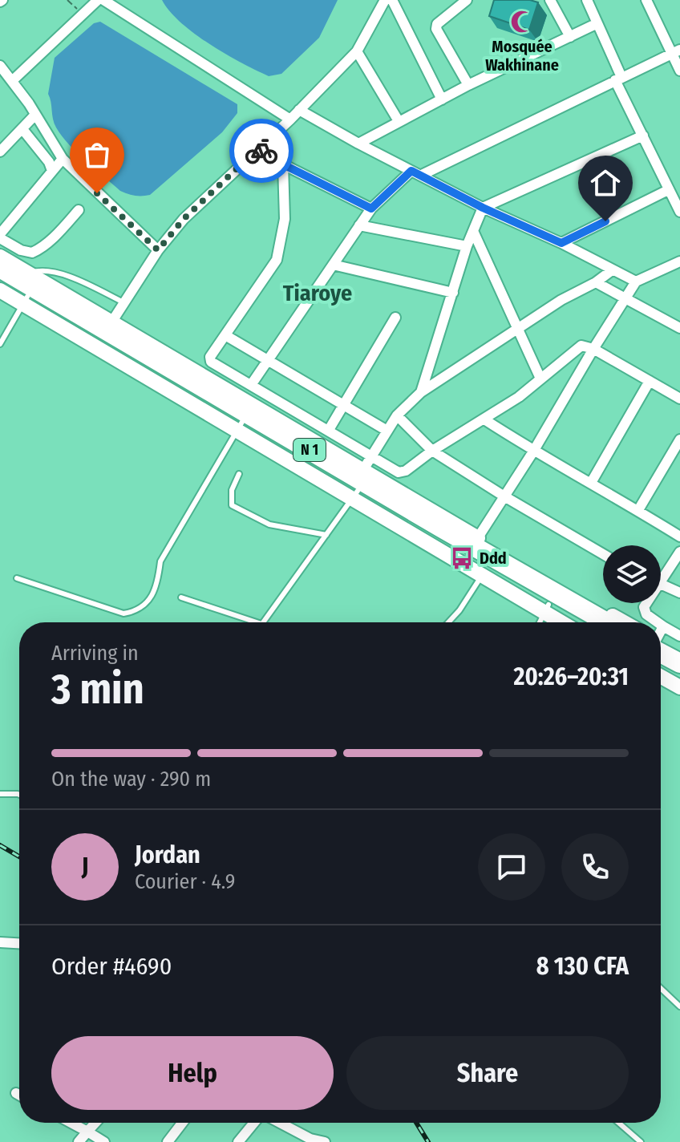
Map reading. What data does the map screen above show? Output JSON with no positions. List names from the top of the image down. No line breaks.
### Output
{"streets":{"highway":["N 1"]},"districts":["Tiaroye"],"places":{"mosque":["Mosquée Wakhinane"],"bus stop":["Ddd"]},"page":{"heading":["3 min","Arriving in","20:26–20:31"],"panel":["Jordan","Courier · 4.9","Order #4690","8 130 CFA"],"bar":"On the way · 290 m","round":"J","buttons":["Help","Share"]}}
